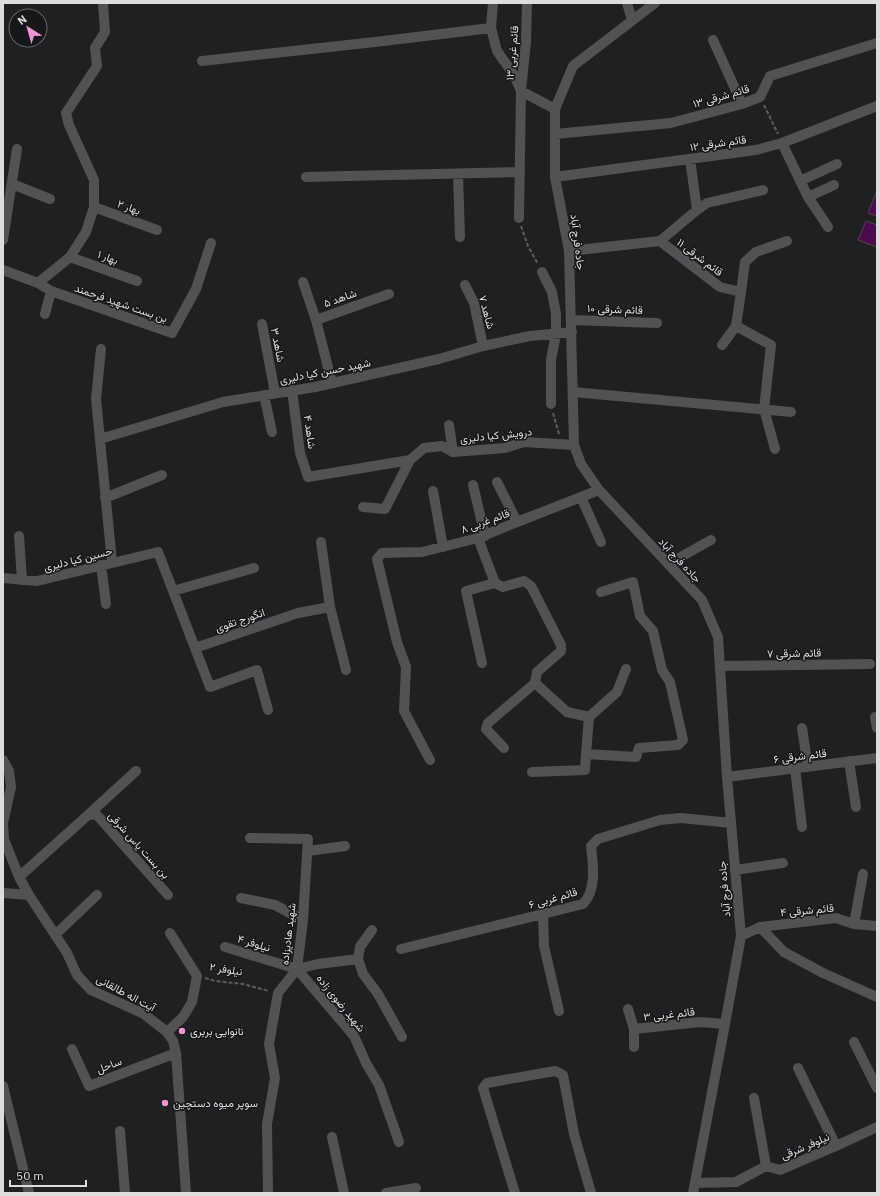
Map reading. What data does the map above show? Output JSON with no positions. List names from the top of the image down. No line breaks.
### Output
{"streets":{"street":["قائم غربی ۱۳","قائم شرقی ۱۳","قائم شرقی ۱۲","بهار ۲","جاده فرج آباد","بهار ۱","قائم شرقی ۱۱","شاهد ۵","بن بست شهید فرحمند","قائم شرقی ۱۰","شاهد ۷","شاهد ۳","شهید حسن کیا دلیری","شاهد ۴","درویش کیا دلیری","قائم غربی ۸","حسین کیا دلیری","انگورج تقوی","قائم شرقی ۷","قائم شرقی ۶","بن بست یاس شرقی","قائم غربی ۶","قائم شرقی ۴","شهید هادیزاده","نیلوفر ۴","نیلوفر ۲","آیت اله طالقانی","شهید رضوی زاده","قائم غربی ۳","ساحل","نیلوفر شرقی"]},"crossings":[["قائم غربی ۱۳","جاده فرج آباد"],["قائم شرقی ۱۳","جاده فرج آباد"],["قائم شرقی ۱۲","جاده فرج آباد"],["جاده فرج آباد","قائم شرقی ۱۱"],["جاده فرج آباد","قائم شرقی ۱۰"],["جاده فرج آباد","شهید حسن کیا دلیری"],["جاده فرج آباد","درویش کیا دلیری"],["جاده فرج آباد","قائم غربی ۸"],["جاده فرج آباد","قائم شرقی ۷"],["جاده فرج آباد","قائم شرقی ۶"],["جاده فرج آباد","قائم غربی ۶"],["جاده فرج آباد","قائم شرقی ۴"],["جاده فرج آباد","قائم غربی ۳"],["شاهد ۵","شهید حسن کیا دلیری"],["شاهد ۷","شهید حسن کیا دلیری"],["شاهد ۳","شهید حسن کیا دلیری"],["شهید حسن کیا دلیری","شاهد ۴"],["شاهد ۴","درویش کیا دلیری"],["شهید هادیزاده","نیلوفر ۴"],["شهید هادیزاده","نیلوفر ۲"],["شهید هادیزاده","شهید رضوی زاده"],["نیلوفر ۴","شهید رضوی زاده"],["آیت اله طالقانی","ساحل"]],"places":["نانوایی بربری","سوپر میوه دستچین"],"scale_bar":"50 m","north":"top left"}
